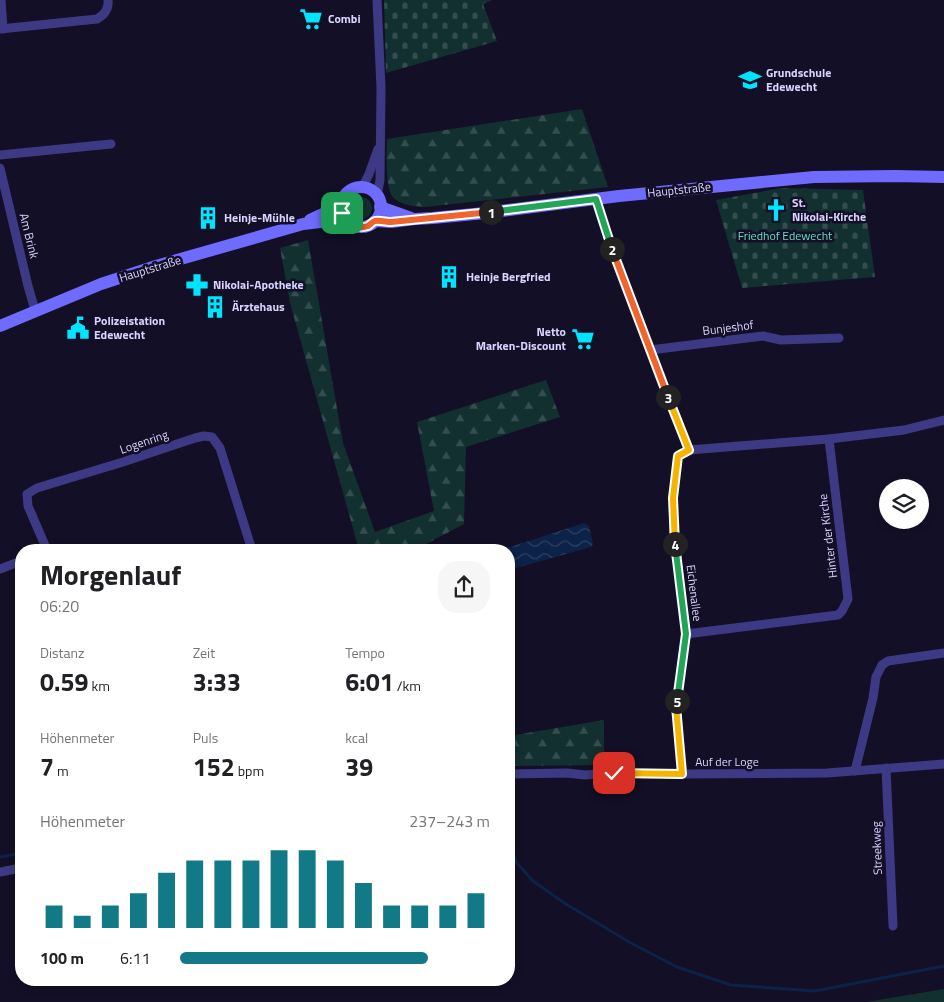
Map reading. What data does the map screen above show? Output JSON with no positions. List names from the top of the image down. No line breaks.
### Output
{"streets":{"main road":["Hauptstraße"],"street":["Am Brink","Bunjeshof","Logenring","Hinter der Kirche","Eichenallee","Auf der Loge","Streekweg"]},"crossings":[["Hauptstraße","Am Brink"],["Hinter der Kirche","Eichenallee"],["Eichenallee","Auf der Loge"],["Auf der Loge","Streekweg"]],"parks":["Friedhof Edewecht"],"places":{"supermarket":["Combi","Netto Marken-Discount"],"school or university":["Grundschule Edewecht"],"church":["St. Nikolai-Kirche"],"building":["Heinje-Mühle","Heinje Bergfried","Ärztehaus"],"pharmacy":["Nikolai-Apotheke"],"public building":["Polizeistation Edewecht"]},"page":{"pins":["1","2","3","4","5"],"heading":["Morgenlauf","06:20"],"stats":[["Distanz","0.59 km"],["Zeit","3:33"],["Tempo","6:01 /km"],["Höhenmeter","7 m"],["Puls","152 bpm"],["kcal","39"]],"chart":["Höhenmeter","237–243 m"],"list":[{"name":"100 m","note":"6:11"}]}}
